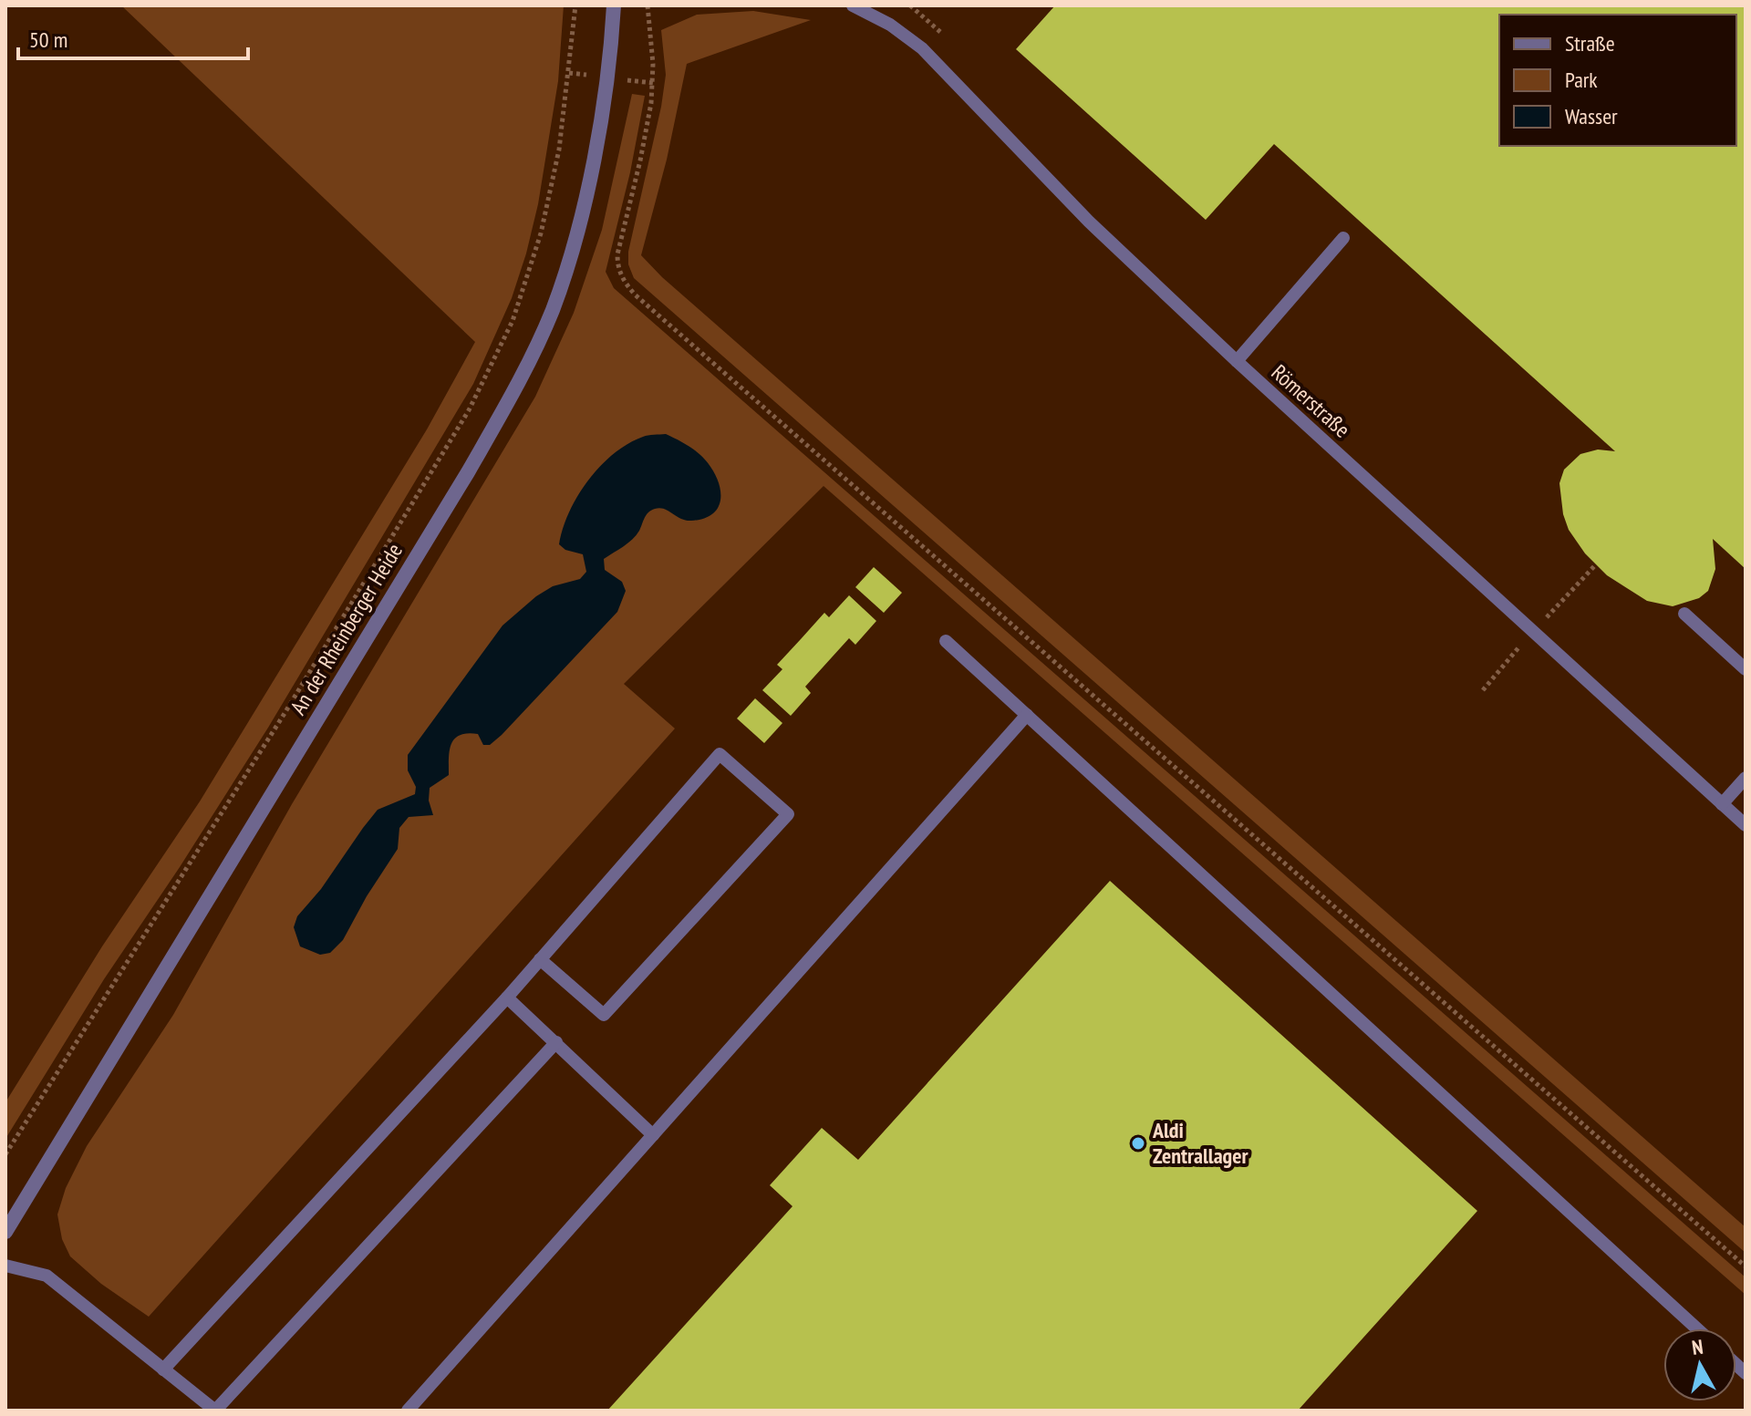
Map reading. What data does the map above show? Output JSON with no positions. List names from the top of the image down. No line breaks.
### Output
{"streets":{"street":["An der Rheinberger Heide"],"lane":["Römerstraße"]},"places":["Aldi Zentrallager"],"legend":["Straße","Park","Wasser"],"scale_bar":"50 m","north":"top"}
